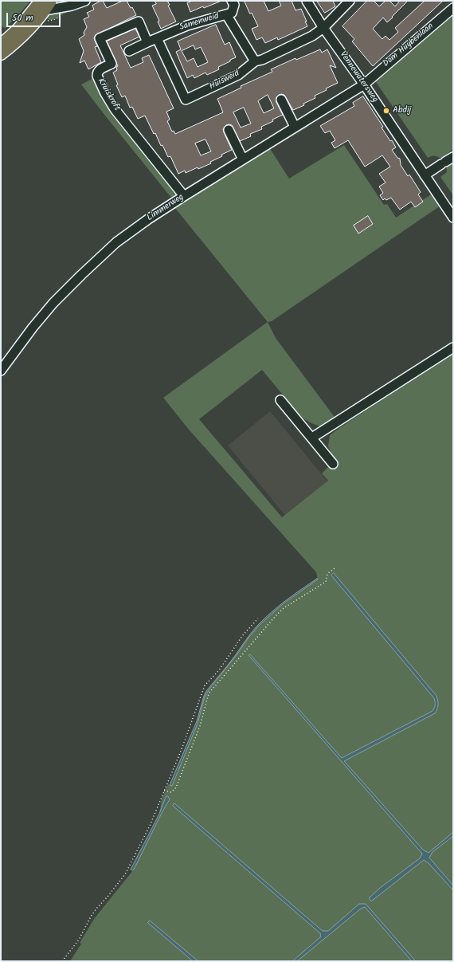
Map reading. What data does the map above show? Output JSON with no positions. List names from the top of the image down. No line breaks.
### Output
{"streets":{"street":["Samenweid","Dom Huybenlaan","Vennewatersweg","Huisweid","Kruiskroft","Limmerweg"]},"crossings":[["Samenweid","Huisweid"],["Dom Huybenlaan","Vennewatersweg"],["Dom Huybenlaan","Limmerweg"],["Vennewatersweg","Huisweid"],["Vennewatersweg","Limmerweg"],["Kruiskroft","Limmerweg"]],"places":["Abdij"],"scale_bar":"50 m"}
